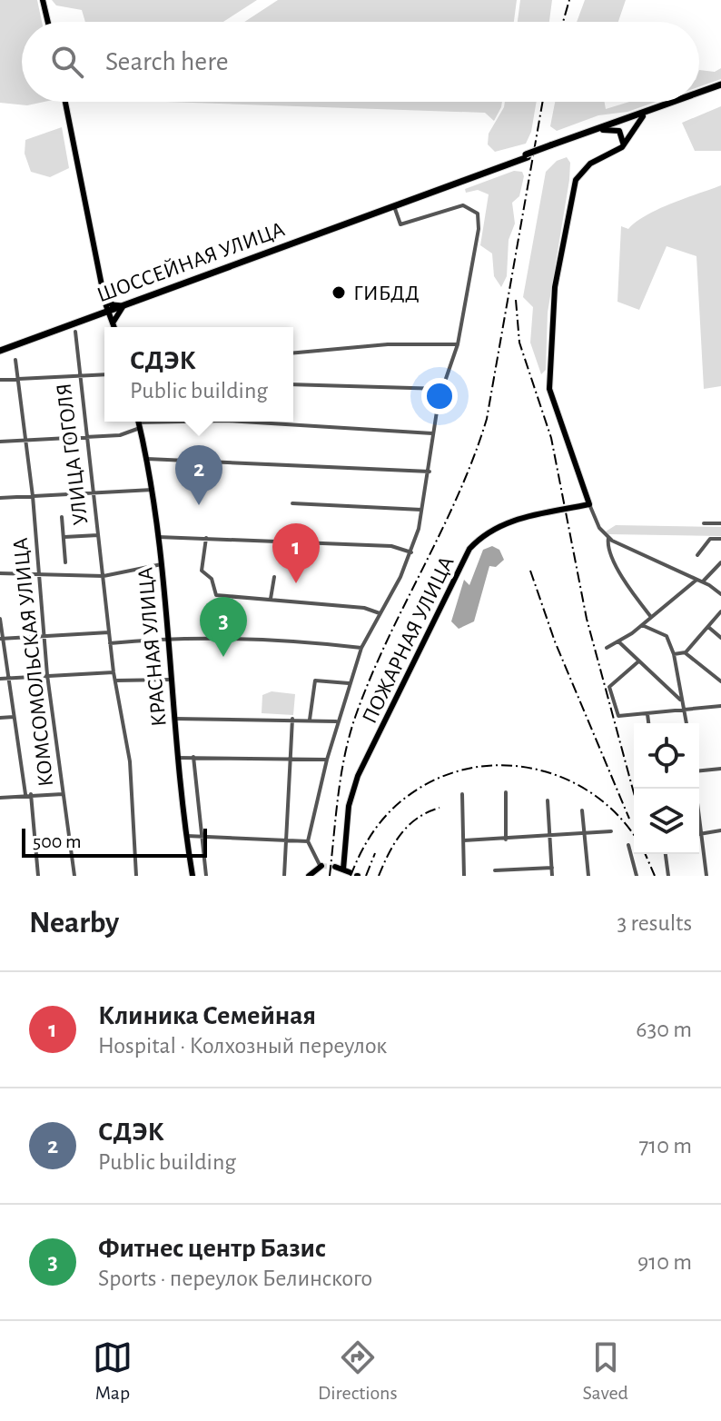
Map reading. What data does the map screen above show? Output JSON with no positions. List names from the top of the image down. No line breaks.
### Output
{"streets":{"highway":["ШОССЕЙНАЯ УЛИЦА"],"main road":["ПОЖАРНАЯ УЛИЦА","КРАСНАЯ УЛИЦА"],"street":["УЛИЦА ГОГОЛЯ","КОМСОМОЛЬСКАЯ УЛИЦА"]},"places":["ГИБДД"],"scale_bar":"500 m","page":{"search":"Search here","popup":["СДЭК","Public building"],"pins":["2","1","3"],"scale":"500 m","heading":["Nearby","3 results"],"list":[{"mark":"1","name":"Клиника Семейная","note":"Hospital · Колхозный переулок","value":"630 m"},{"mark":"2","name":"СДЭК","note":"Public building","value":"710 m"},{"mark":"3","name":"Фитнес центр Базис","note":"Sports · переулок Белинского","value":"910 m"}],"nav":["Map","Directions","Saved"]}}
